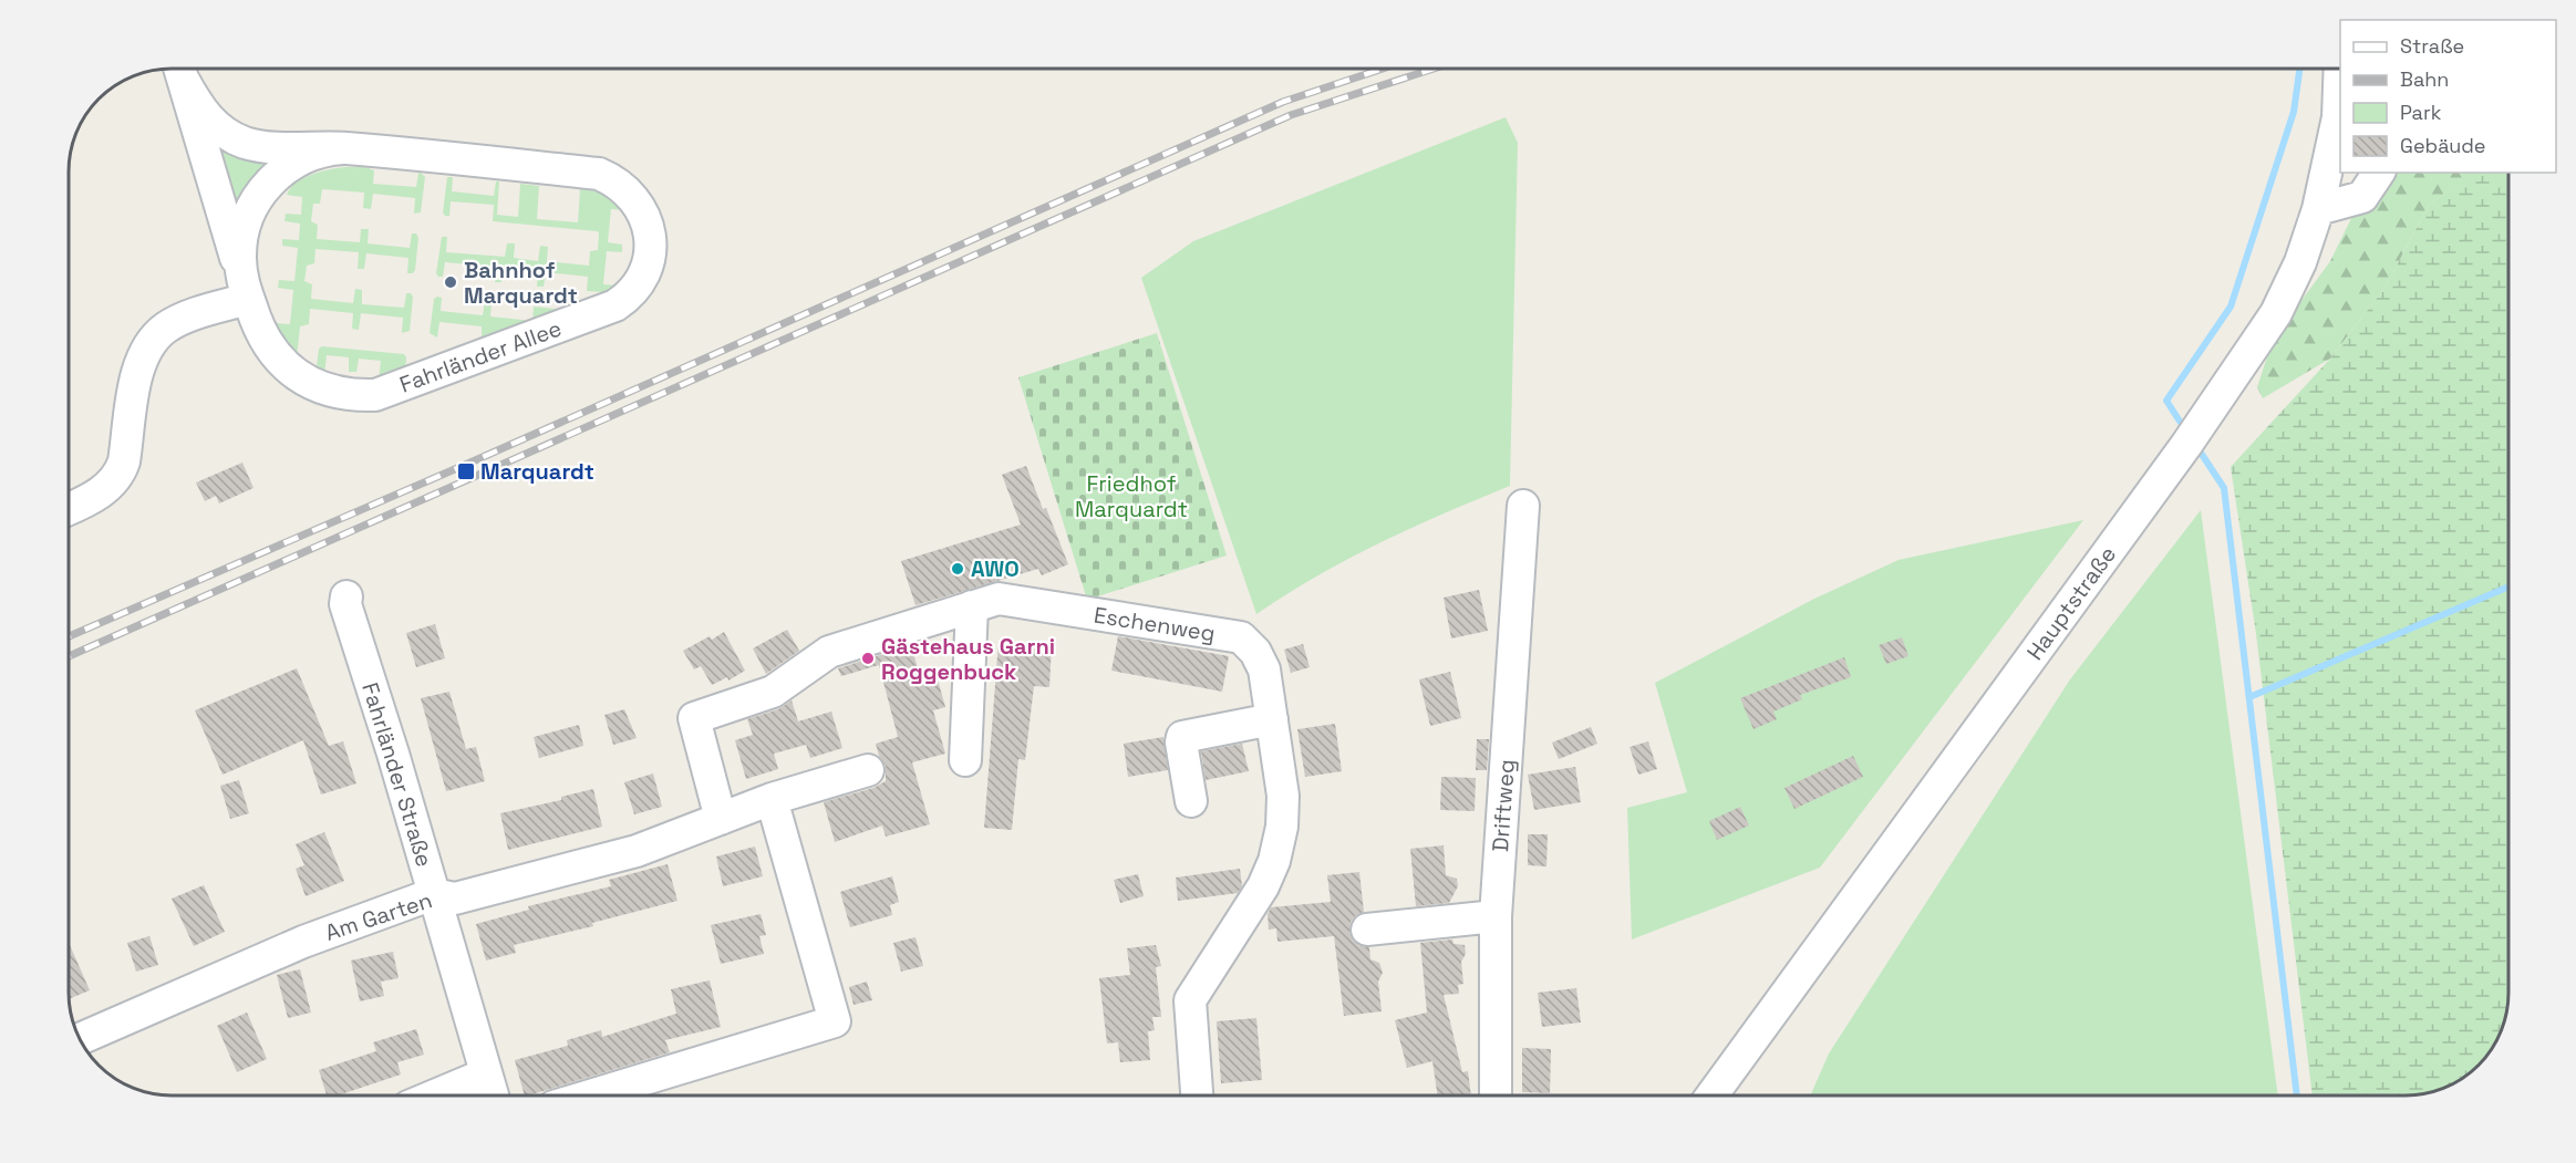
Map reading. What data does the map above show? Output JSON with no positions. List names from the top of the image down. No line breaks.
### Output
{"streets":{"street":["Fahrländer Allee","Hauptstraße","Eschenweg","Fahrländer Straße","Driftweg","Am Garten"]},"crossings":[["Eschenweg","Am Garten"],["Fahrländer Straße","Am Garten"]],"parks":["Friedhof Marquardt"],"places":{"other":["Bahnhof Marquardt","AWO","Gästehaus Garni Roggenbuck"],"transit":["Marquardt"]},"legend":["Straße","Bahn","Park","Gebäude"]}
